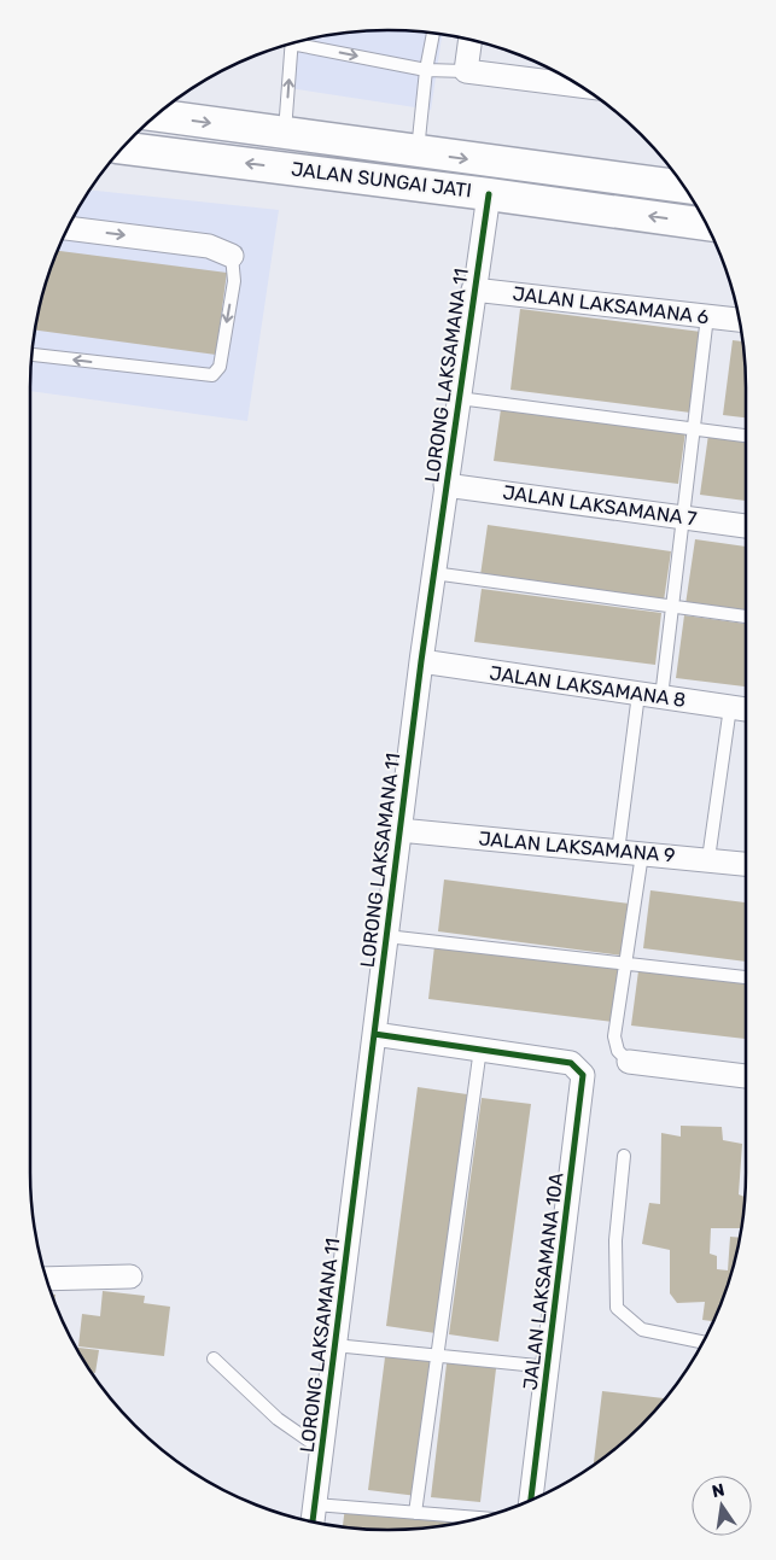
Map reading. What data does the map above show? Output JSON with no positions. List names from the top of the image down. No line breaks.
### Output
{"streets":{"main road":["JALAN SUNGAI JATI"],"street":["JALAN LAKSAMANA 6","LORONG LAKSAMANA 11","JALAN LAKSAMANA 7","JALAN LAKSAMANA 8","JALAN LAKSAMANA 9","JALAN LAKSAMANA 10A"]},"crossings":[["JALAN SUNGAI JATI","LORONG LAKSAMANA 11"],["JALAN LAKSAMANA 6","LORONG LAKSAMANA 11"],["LORONG LAKSAMANA 11","JALAN LAKSAMANA 7"],["LORONG LAKSAMANA 11","JALAN LAKSAMANA 8"],["LORONG LAKSAMANA 11","JALAN LAKSAMANA 9"]],"north":"top"}
